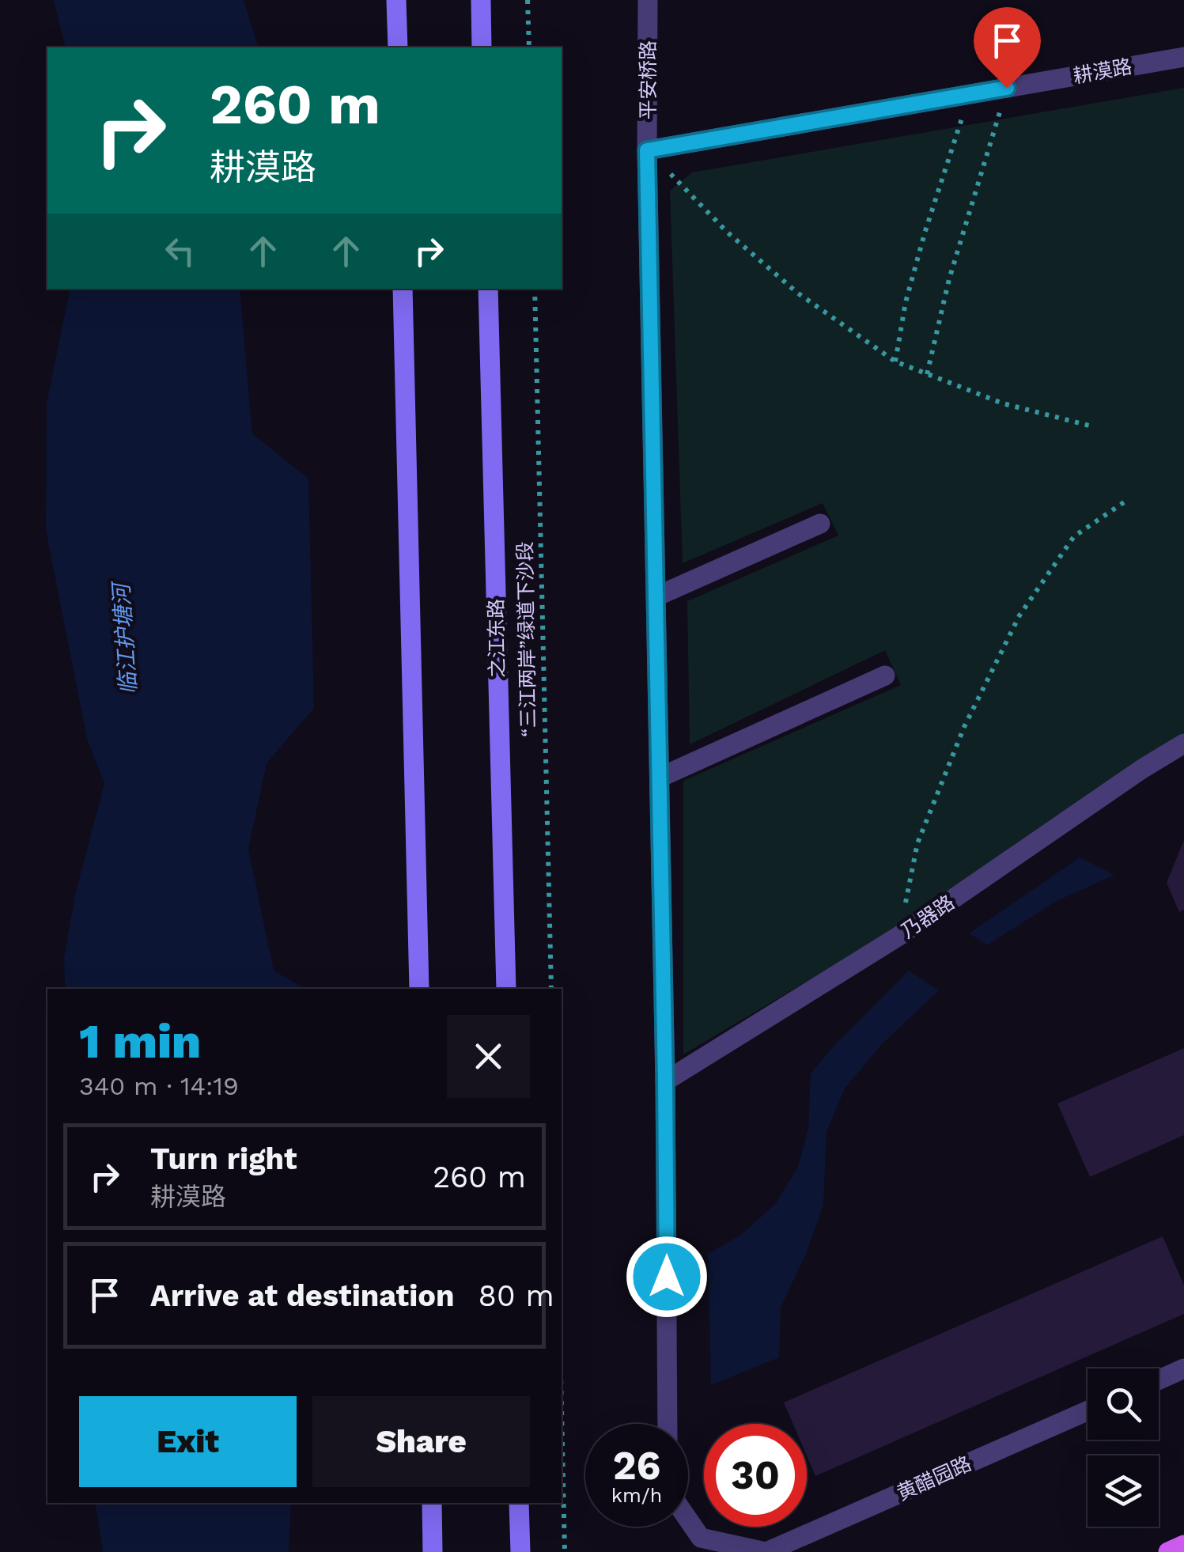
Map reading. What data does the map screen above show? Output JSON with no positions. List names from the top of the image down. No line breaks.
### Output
{"streets":{"main road":["之江东路"],"street":["耕漠路","平安桥路","乃器路","黄醋园路"],"path":["“三江两岸”绿道下沙段"]},"crossings":[["耕漠路","平安桥路"],["平安桥路","乃器路"]],"water":["临江护塘河"],"page":{"turn":["260 m","耕漠路"],"heading":["1 min","340 m · 14:19"],"list":[{"name":"Turn right","note":"耕漠路","value":"260 m"},{"name":"Arrive at destination","value":"80 m"}],"buttons":["Exit","Share"],"speed":"26 km/h","limit":"30"}}
